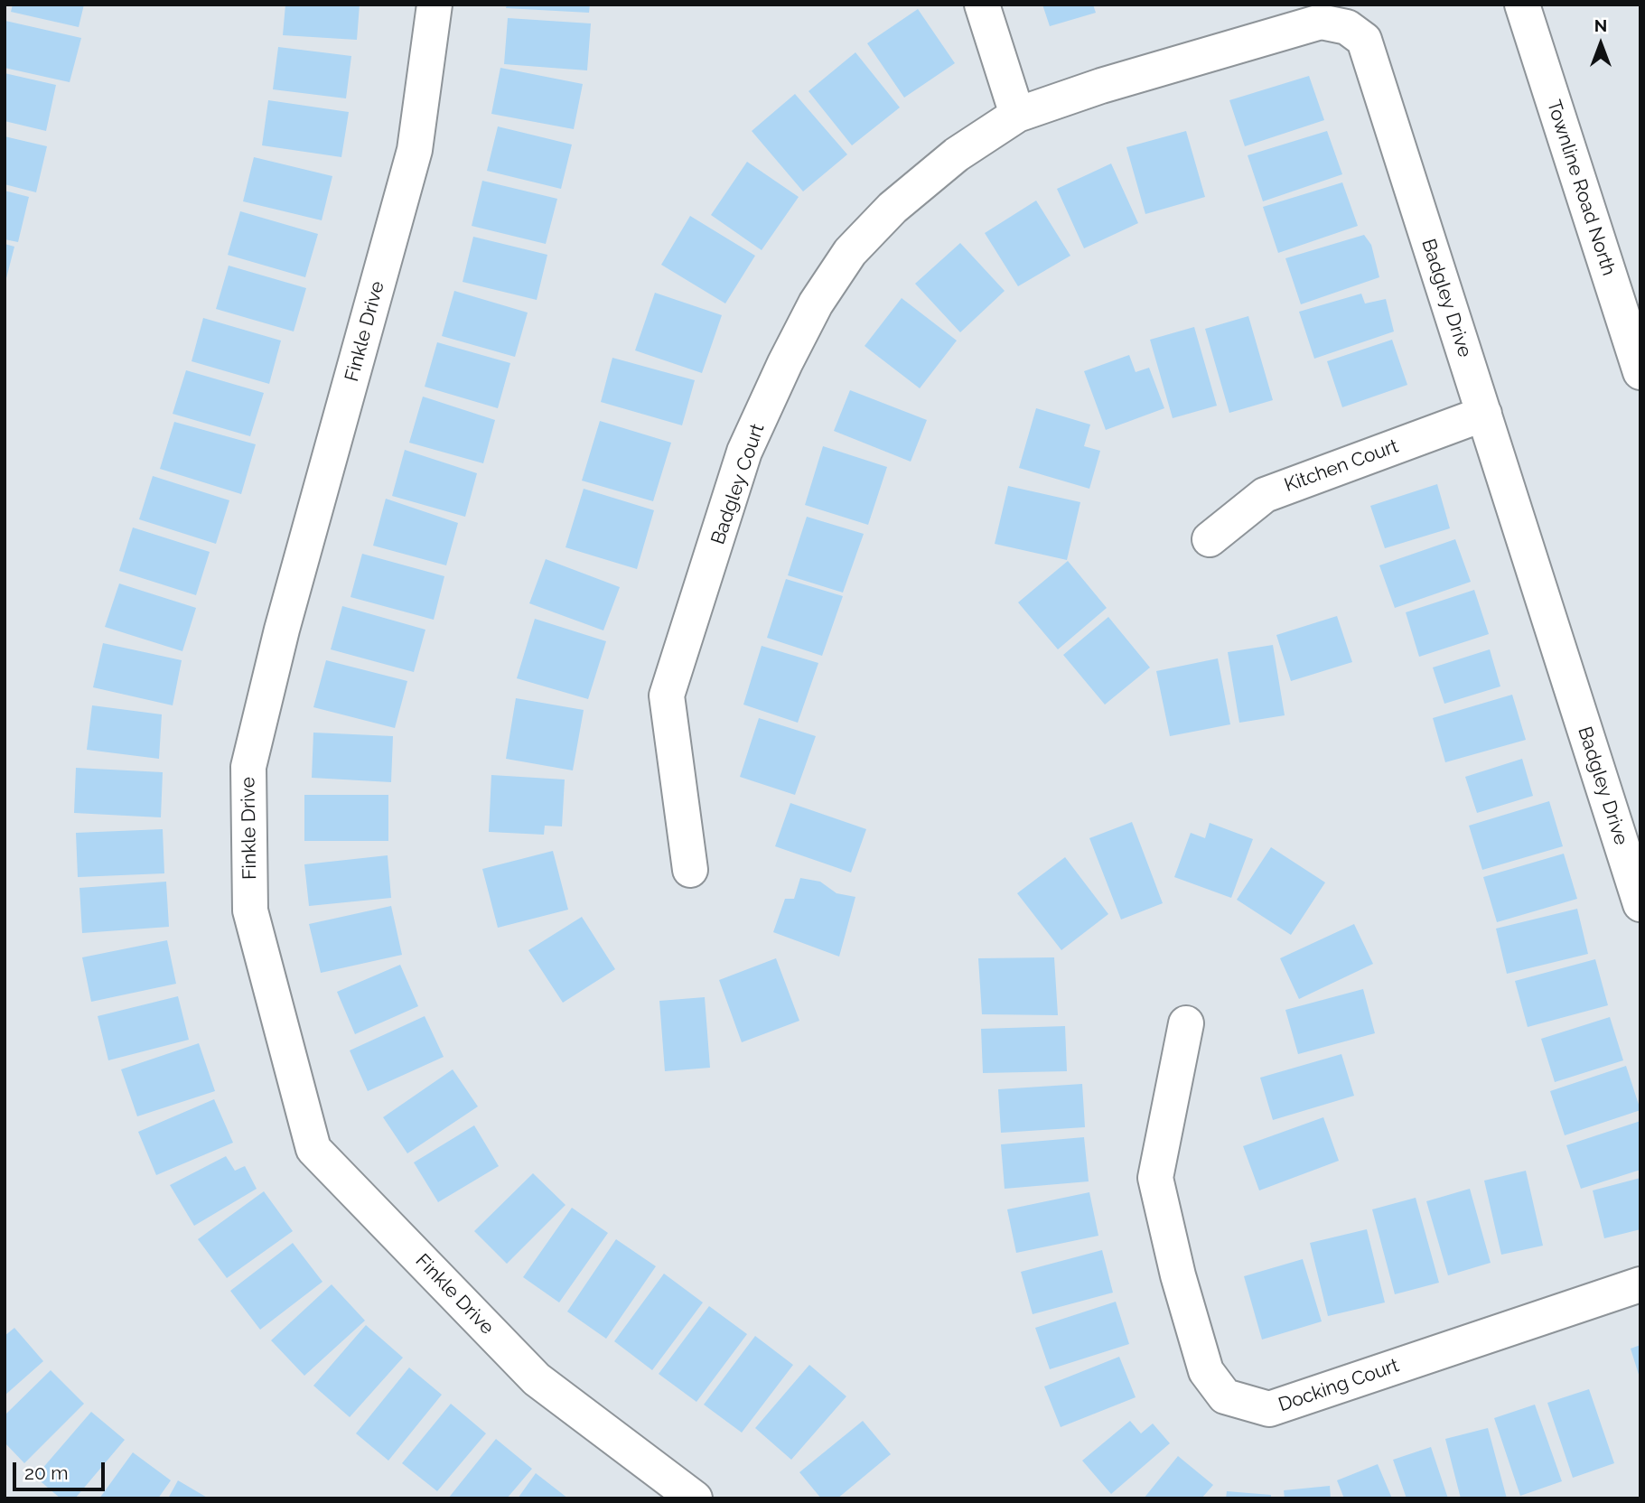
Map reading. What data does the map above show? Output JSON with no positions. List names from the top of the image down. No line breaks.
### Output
{"streets":{"street":["Townline Road North","Badgley Drive","Finkle Drive","Kitchen Court","Badgley Court","Docking Court"]},"crossings":[["Badgley Drive","Kitchen Court"],["Badgley Drive","Badgley Court"]],"scale_bar":"20 m","north":"top"}
